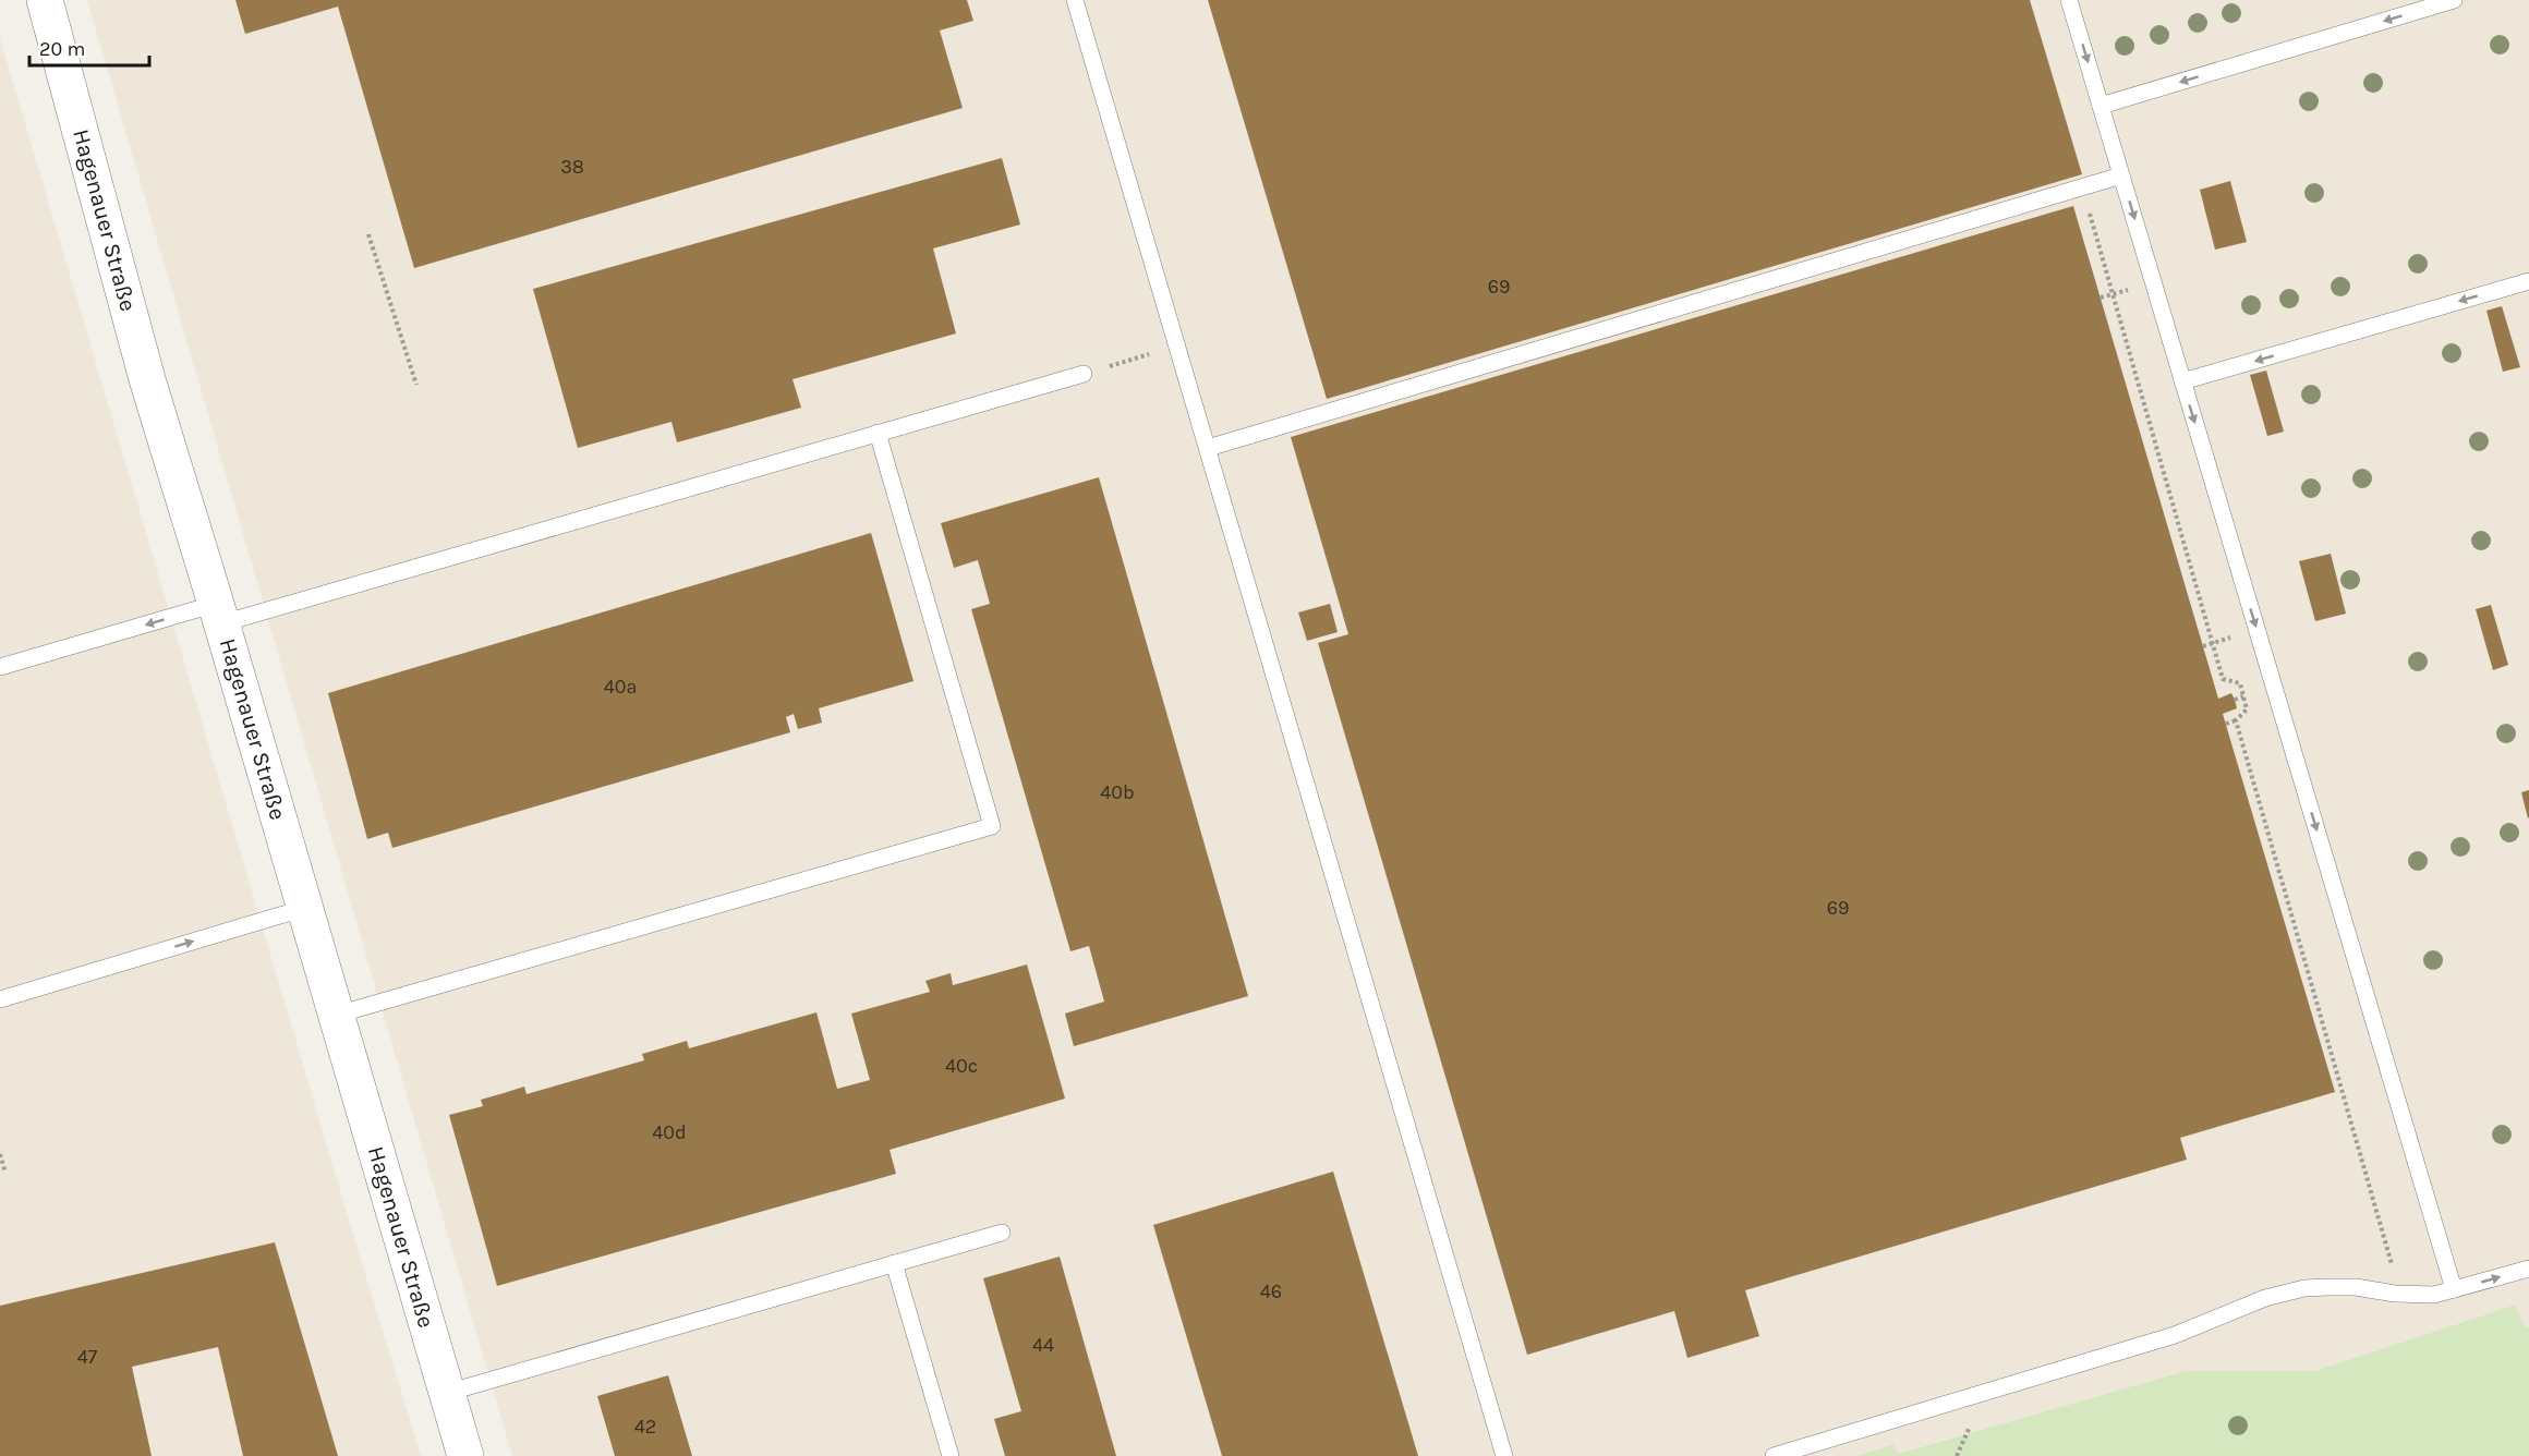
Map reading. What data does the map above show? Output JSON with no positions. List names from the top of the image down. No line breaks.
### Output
{"streets":{"street":["Hagenauer Straße"]},"house_numbers":["38","69","40a","40b","69","40c","40d","46","44","47","42"],"scale_bar":"20 m"}
